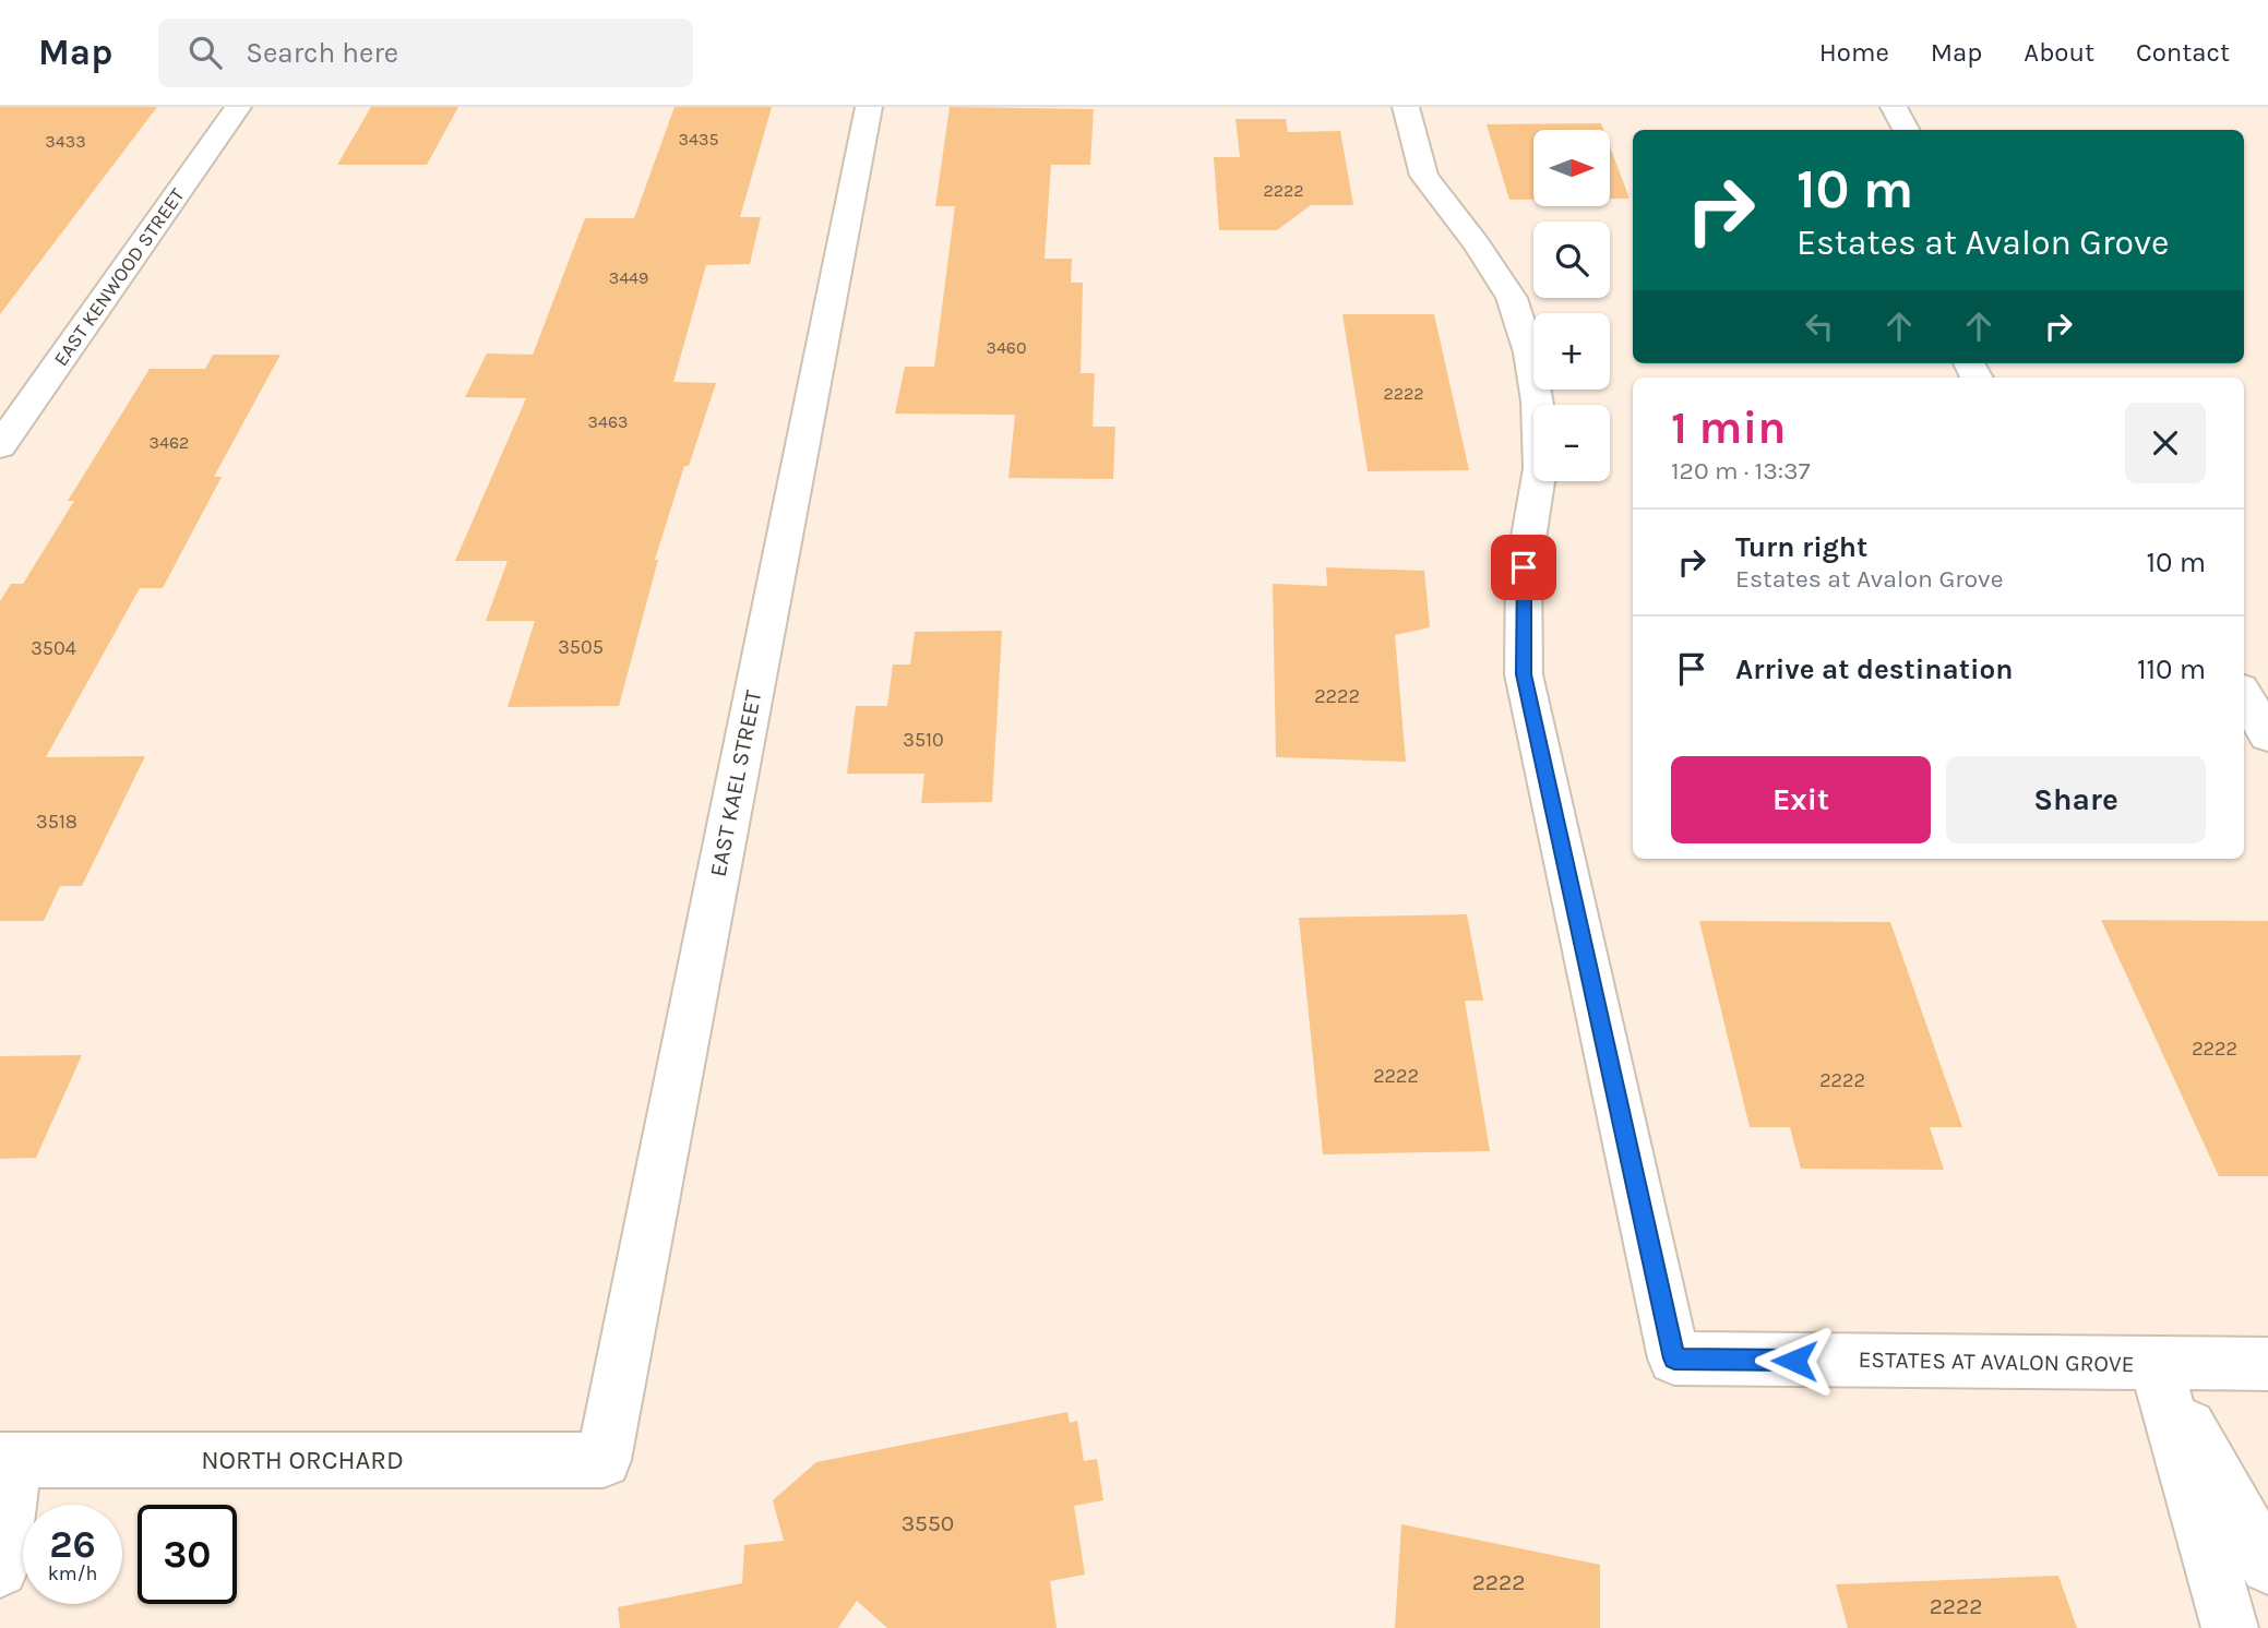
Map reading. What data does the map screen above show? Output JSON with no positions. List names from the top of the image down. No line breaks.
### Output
{"streets":{"street":["EAST KENWOOD STREET","EAST KAEL STREET","ESTATES AT AVALON GROVE","NORTH ORCHARD"]},"crossings":[["EAST KAEL STREET","NORTH ORCHARD"]],"house_numbers":["3435","3433","2222","3449","3460","2222","3463","3462","3505","3504","2222","3510","3518","2222","2222","2222","3550","2222","2222"],"north":"right","page":{"header":"Map","search":"Search here","nav":["Home","Map","About","Contact"],"map_buttons":["+","−"],"turn":["10 m","Estates at Avalon Grove"],"heading":["1 min","120 m · 13:37"],"list":[{"name":"Turn right","note":"Estates at Avalon Grove","value":"10 m"},{"name":"Arrive at destination","value":"110 m"}],"buttons":["Exit","Share"],"speed":"26 km/h","limit":"30"}}
